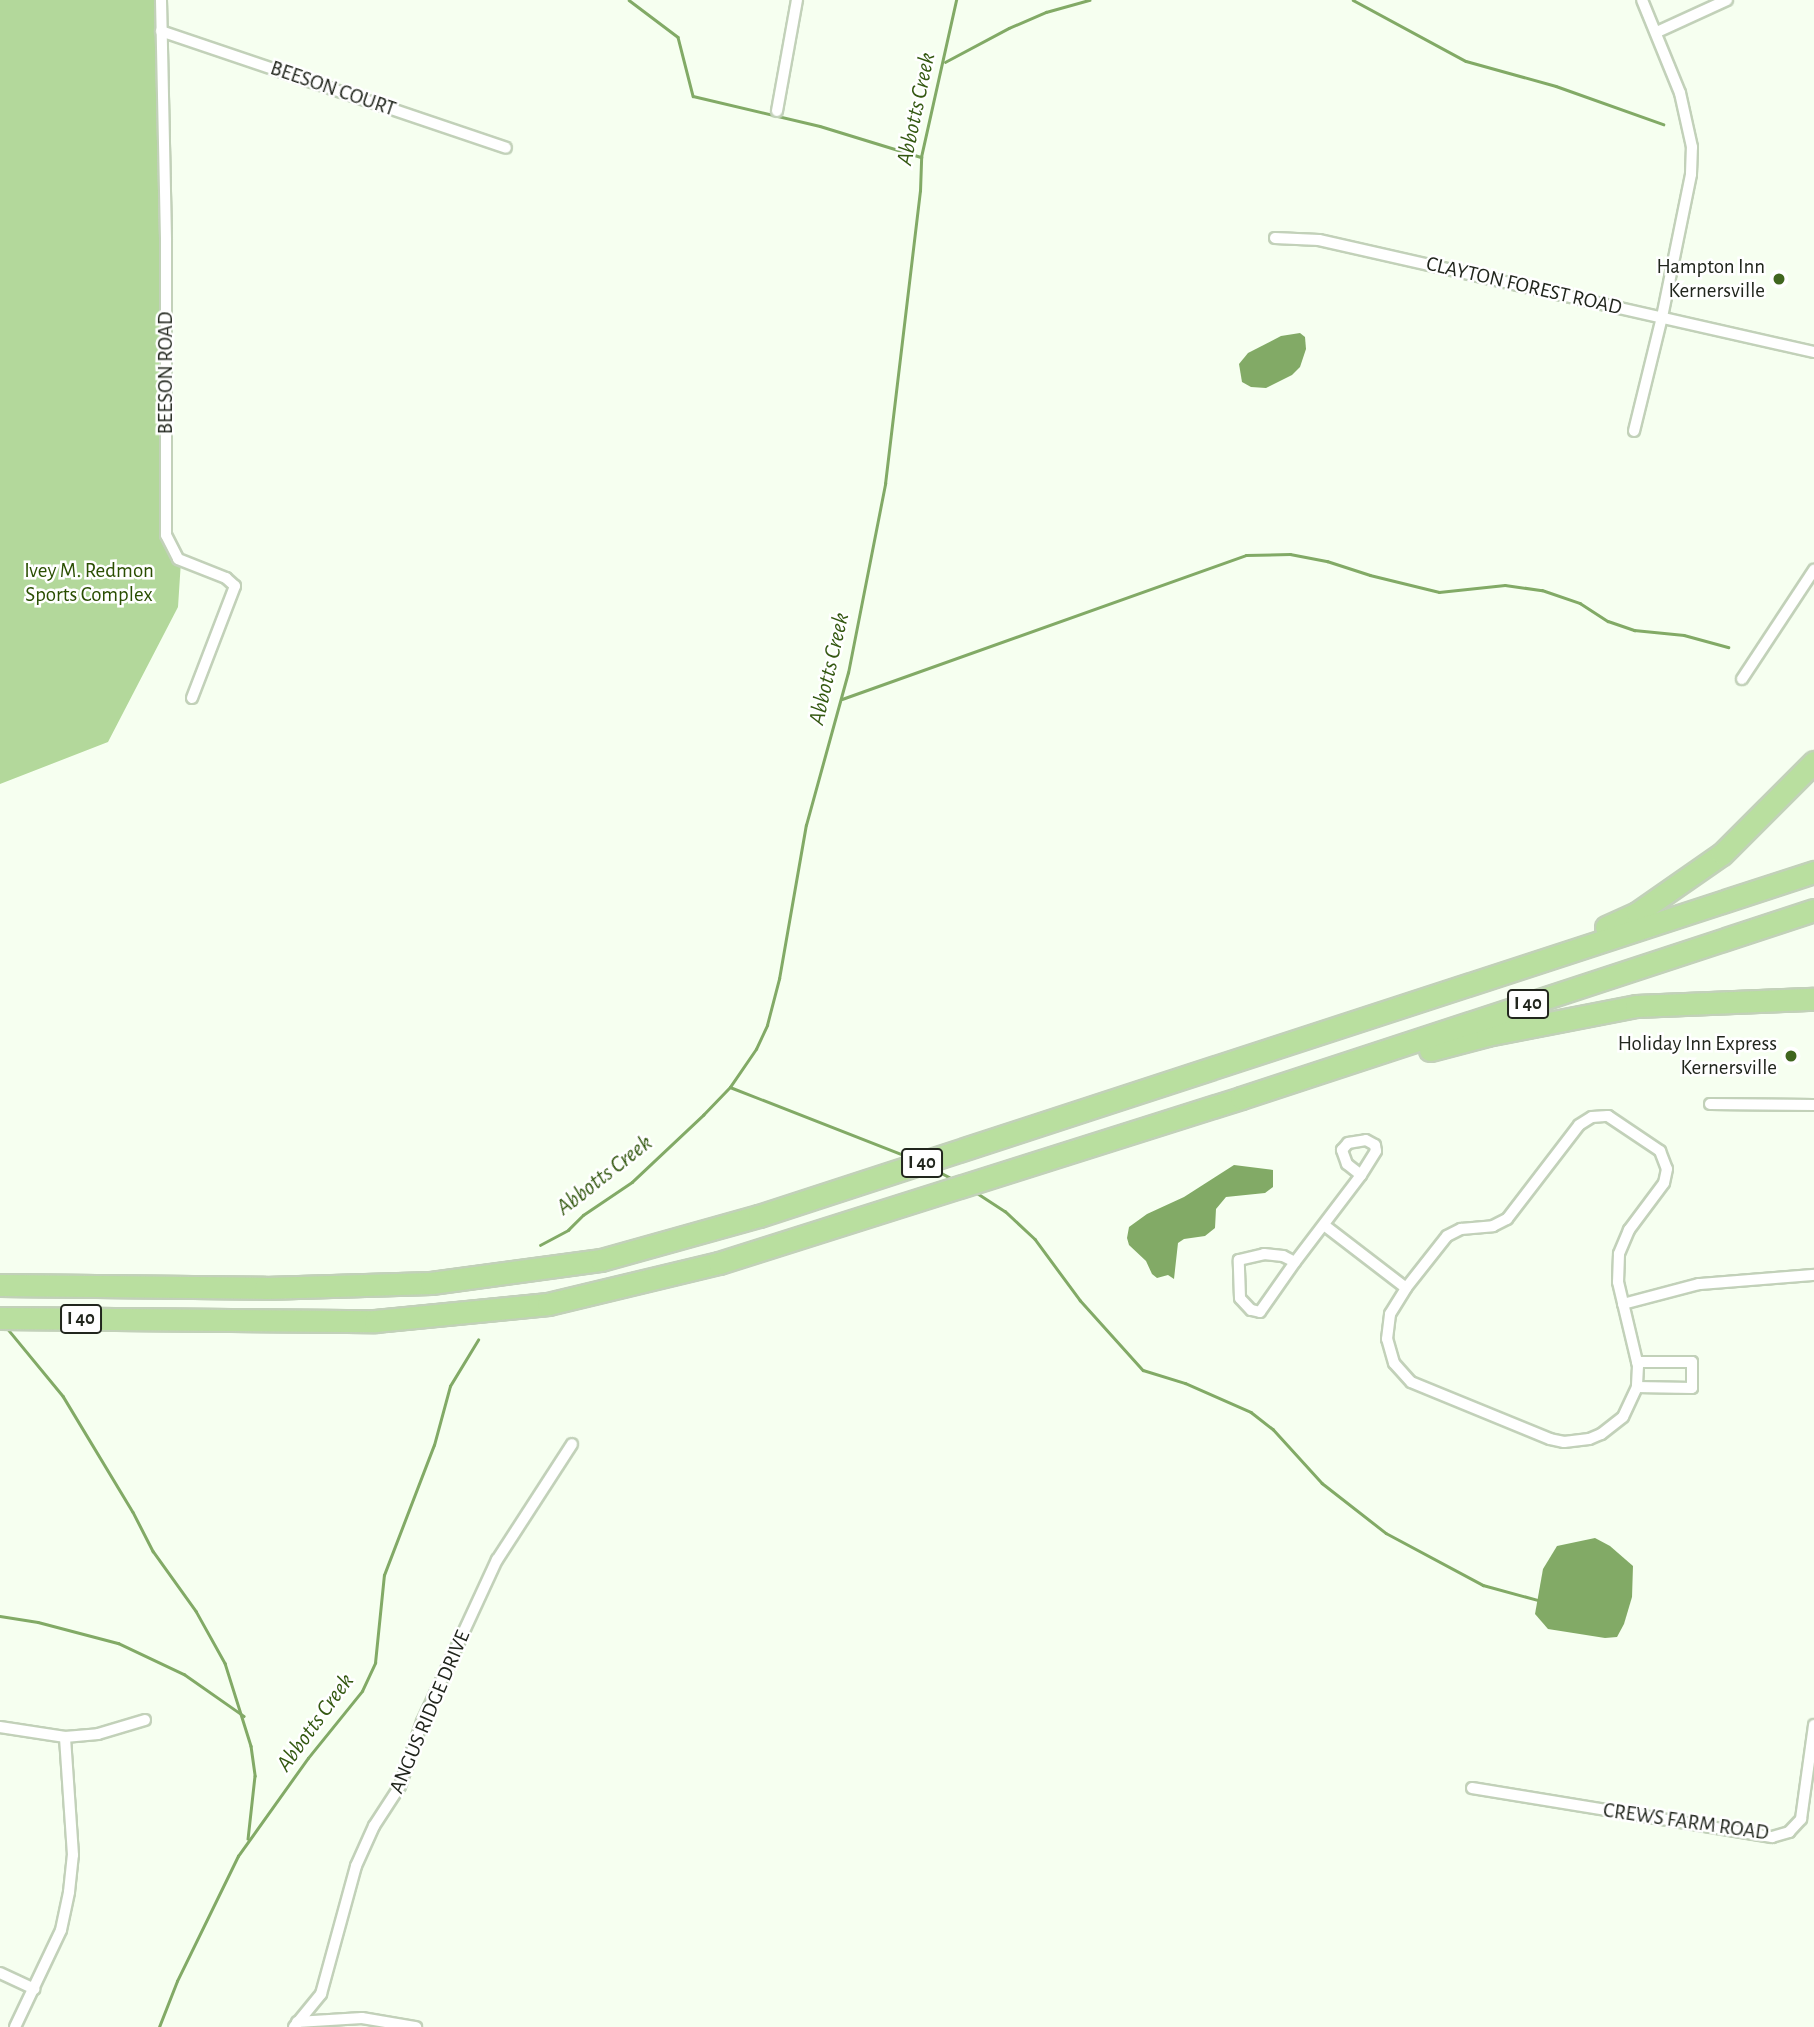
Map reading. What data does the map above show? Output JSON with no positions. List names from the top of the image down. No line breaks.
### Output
{"streets":{"highway":["I 40"],"street":["BEESON COURT","CLAYTON FOREST ROAD","BEESON ROAD","ANGUS RIDGE DRIVE","CREWS FARM ROAD"]},"crossings":[["BEESON COURT","BEESON ROAD"]],"water":["Abbotts Creek"],"parks":["Ivey M. Redmon Sports Complex"],"places":["Hampton Inn Kernersville","Holiday Inn Express Kernersville"]}
